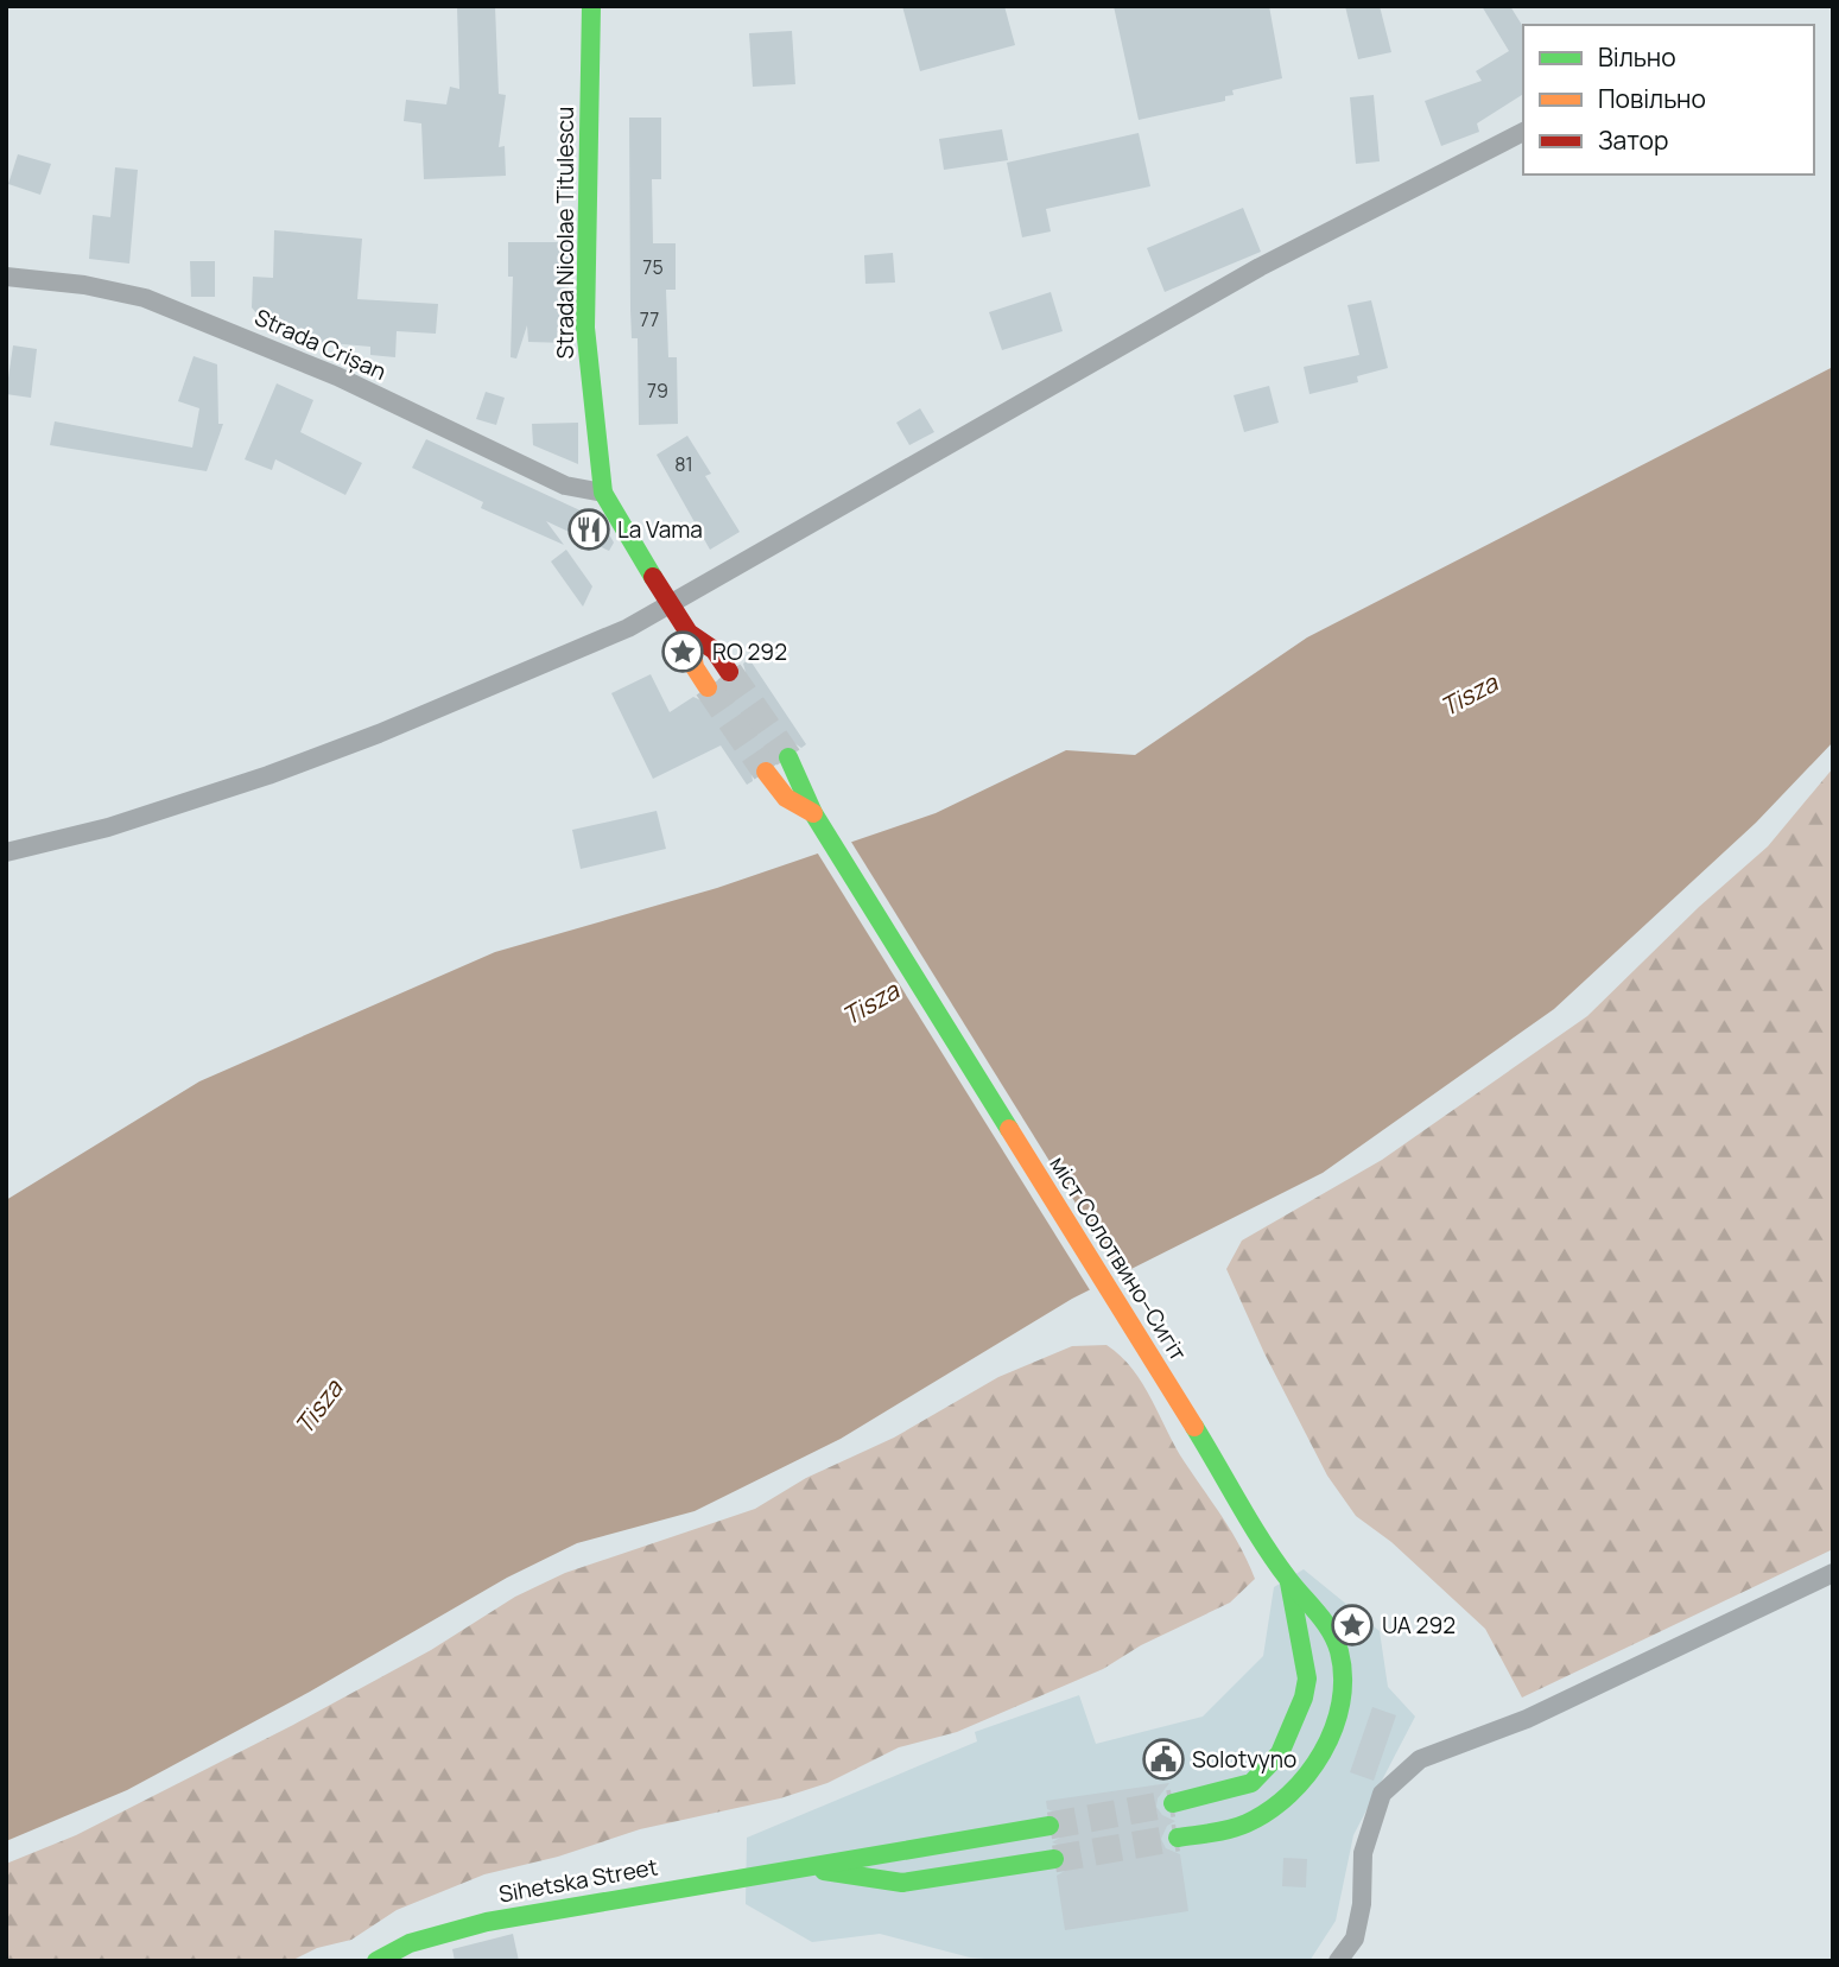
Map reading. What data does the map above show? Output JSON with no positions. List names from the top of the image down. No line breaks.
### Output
{"streets":{"street":["Strada Nicolae Titulescu","Strada Crișan","міст Солотвино–Сигіт","Sihetska Street"]},"crossings":[["Strada Nicolae Titulescu","Strada Crișan"]],"water":["Tisza"],"places":{"restaurant":["La Vama"],"place":["RO 292","UA 292"],"public building":["Solotvyno"]},"house_numbers":["75","77","79","81"],"legend":["Вільно","Повільно","Затор"]}
